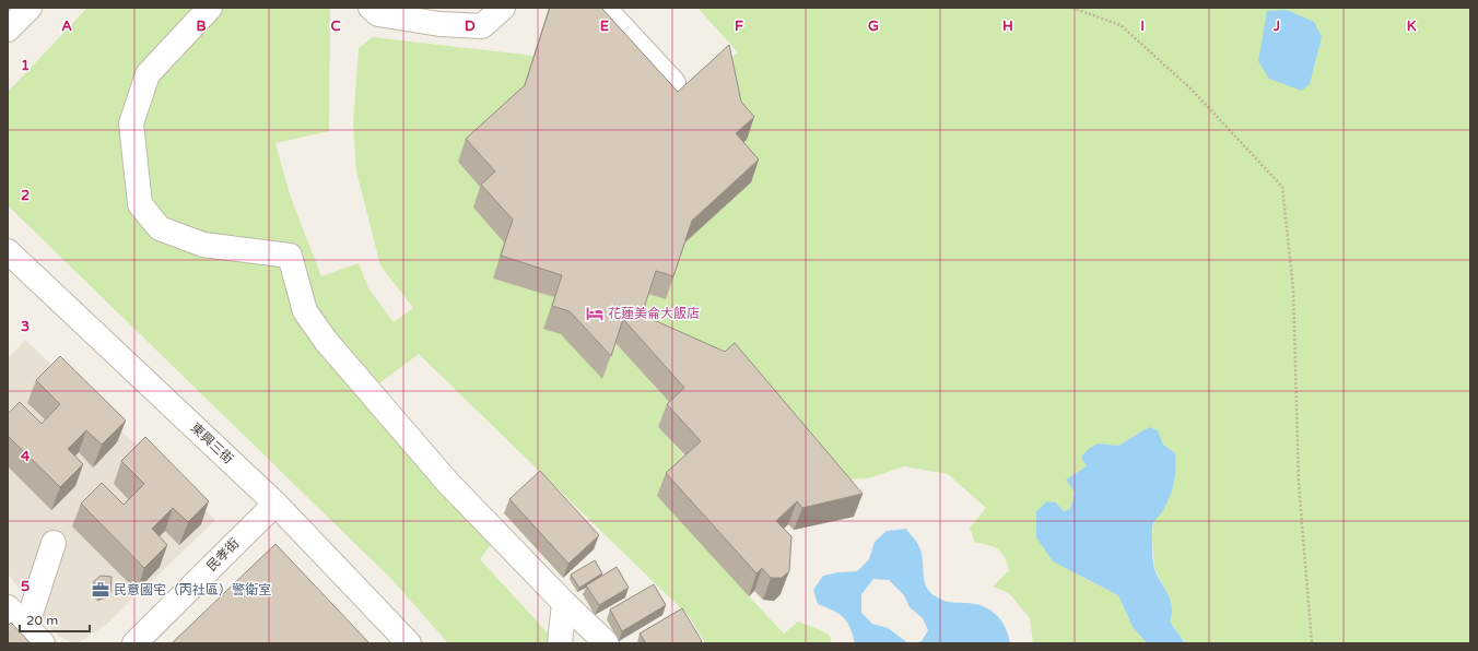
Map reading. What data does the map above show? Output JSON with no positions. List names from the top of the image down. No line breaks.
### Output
{"streets":{"street":["東興三街","民孝街"]},"crossings":[["東興三街","民孝街"]],"places":{"hotel":["花蓮美侖大飯店"],"office":["民意國宅（丙社區）警衛室"]},"scale_bar":"20 m","grid":{"columns":["A","B","C","D","E","F","G","H","I","J","K"],"rows":["1","2","3","4","5"]}}
